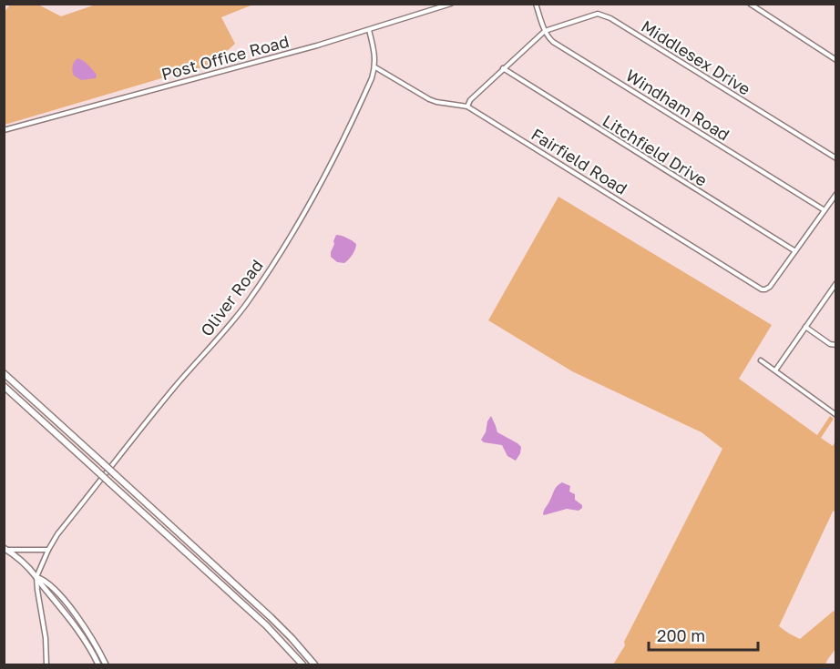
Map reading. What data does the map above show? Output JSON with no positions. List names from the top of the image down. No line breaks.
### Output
{"streets":{"street":["Post Office Road","Middlesex Drive","Windham Road","Litchfield Drive","Fairfield Road","Oliver Road"]},"crossings":[["Post Office Road","Oliver Road"],["Middlesex Drive","Windham Road"],["Middlesex Drive","Litchfield Drive"],["Middlesex Drive","Fairfield Road"],["Litchfield Drive","Fairfield Road"],["Fairfield Road","Oliver Road"]],"scale_bar":"200 m"}
